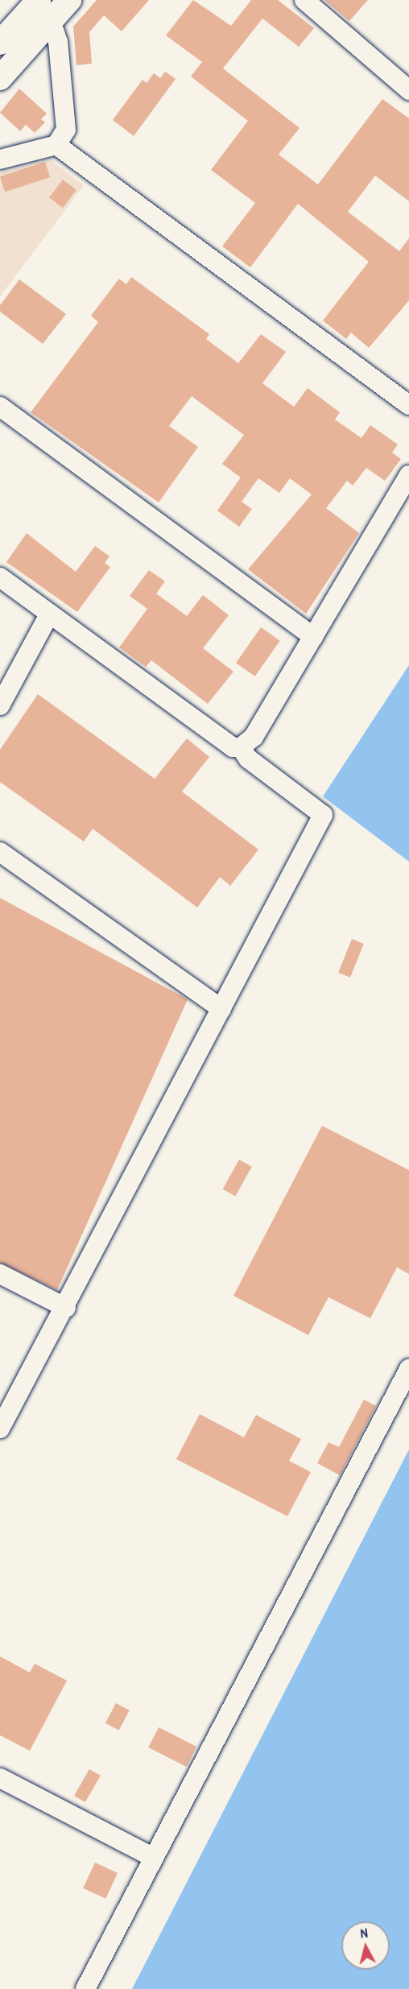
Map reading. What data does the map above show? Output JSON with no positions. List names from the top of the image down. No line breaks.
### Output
{"north":"top"}
